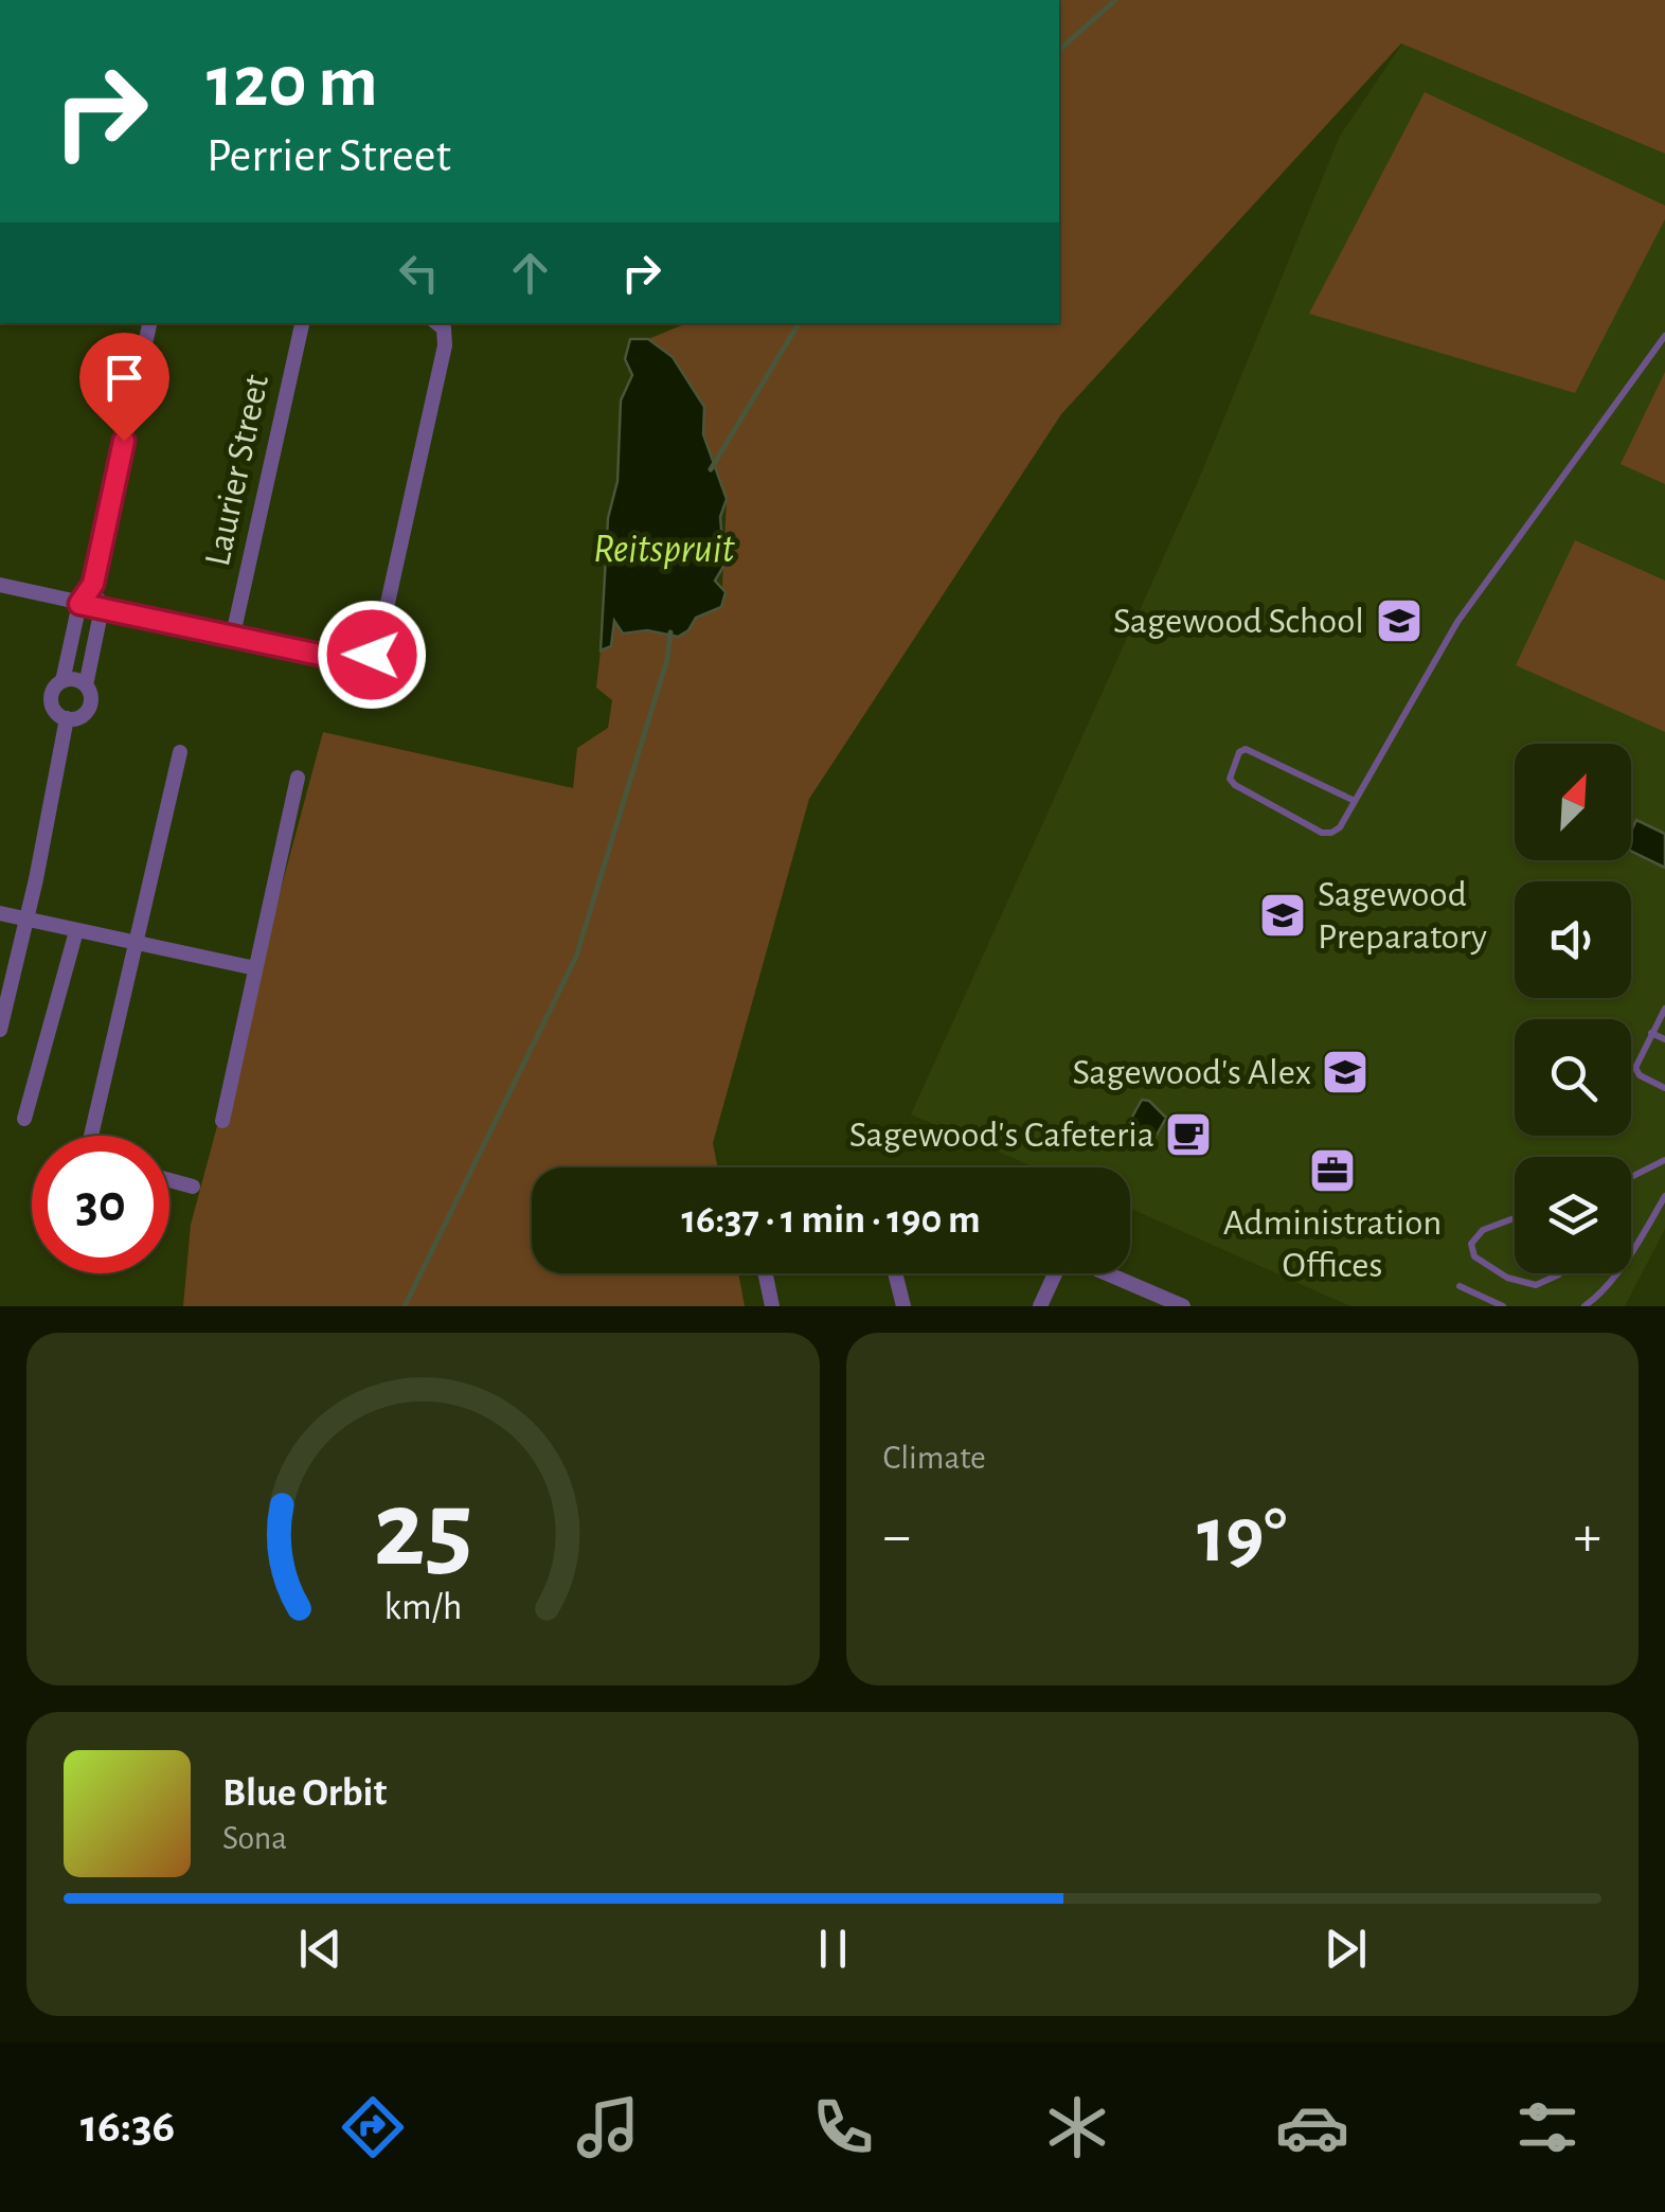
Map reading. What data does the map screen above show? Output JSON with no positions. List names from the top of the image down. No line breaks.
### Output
{"streets":{"street":["Laurier Street"]},"water":["Reitspruit"],"places":{"school or university":["Sagewood School","Sagewood Preparatory","Sagewood's Alex"],"cafe":["Sagewood's Cafeteria"],"office":["Administration Offices"]},"north":"top right","page":{"turn":["120 m","Perrier Street"],"limit":"30","trip":"16:37 · 1 min · 190 m","tile":"Climate","heat":["−","19°","+"],"song":["Blue Orbit","Sona"],"tabs":"16:36","gauge":["25","km/h"]}}
